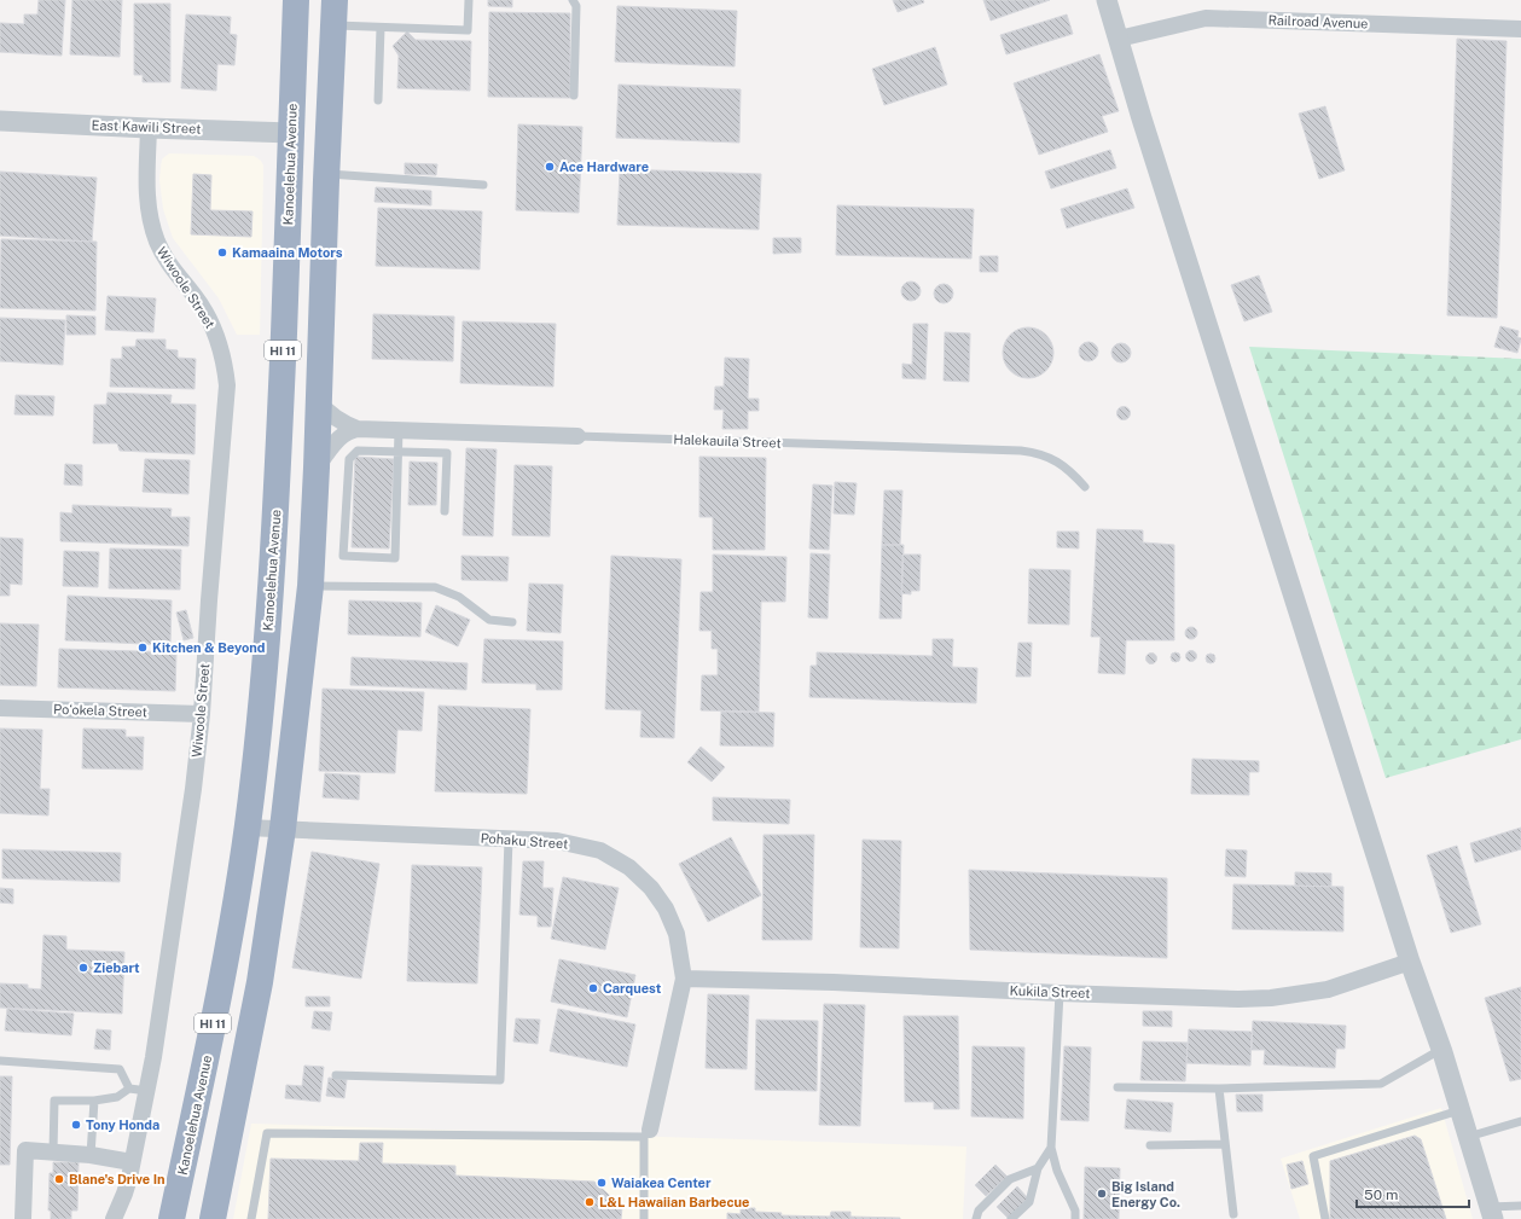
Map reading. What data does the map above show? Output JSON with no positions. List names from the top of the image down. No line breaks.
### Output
{"streets":{"highway":["Kanoelehua Avenue","HI 11"],"street":["Railroad Avenue","East Kawili Street","Wiwoole Street","Halekauila Street","Po‘okela Street","Pohaku Street","Kukila Street"]},"crossings":[["East Kawili Street","Kanoelehua Avenue"],["East Kawili Street","Wiwoole Street"],["Kanoelehua Avenue","Pohaku Street"],["Wiwoole Street","Po‘okela Street"],["HI 11","Halekauila Street"],["HI 11","Pohaku Street"],["Pohaku Street","Kukila Street"]],"places":["Ace Hardware","Kamaaina Motors","Kitchen & Beyond","Ziebart","Carquest","Tony Honda","Blane's Drive In","Waiakea Center","Big Island Energy Co.","L&L Hawaiian Barbecue"],"scale_bar":"50 m"}
